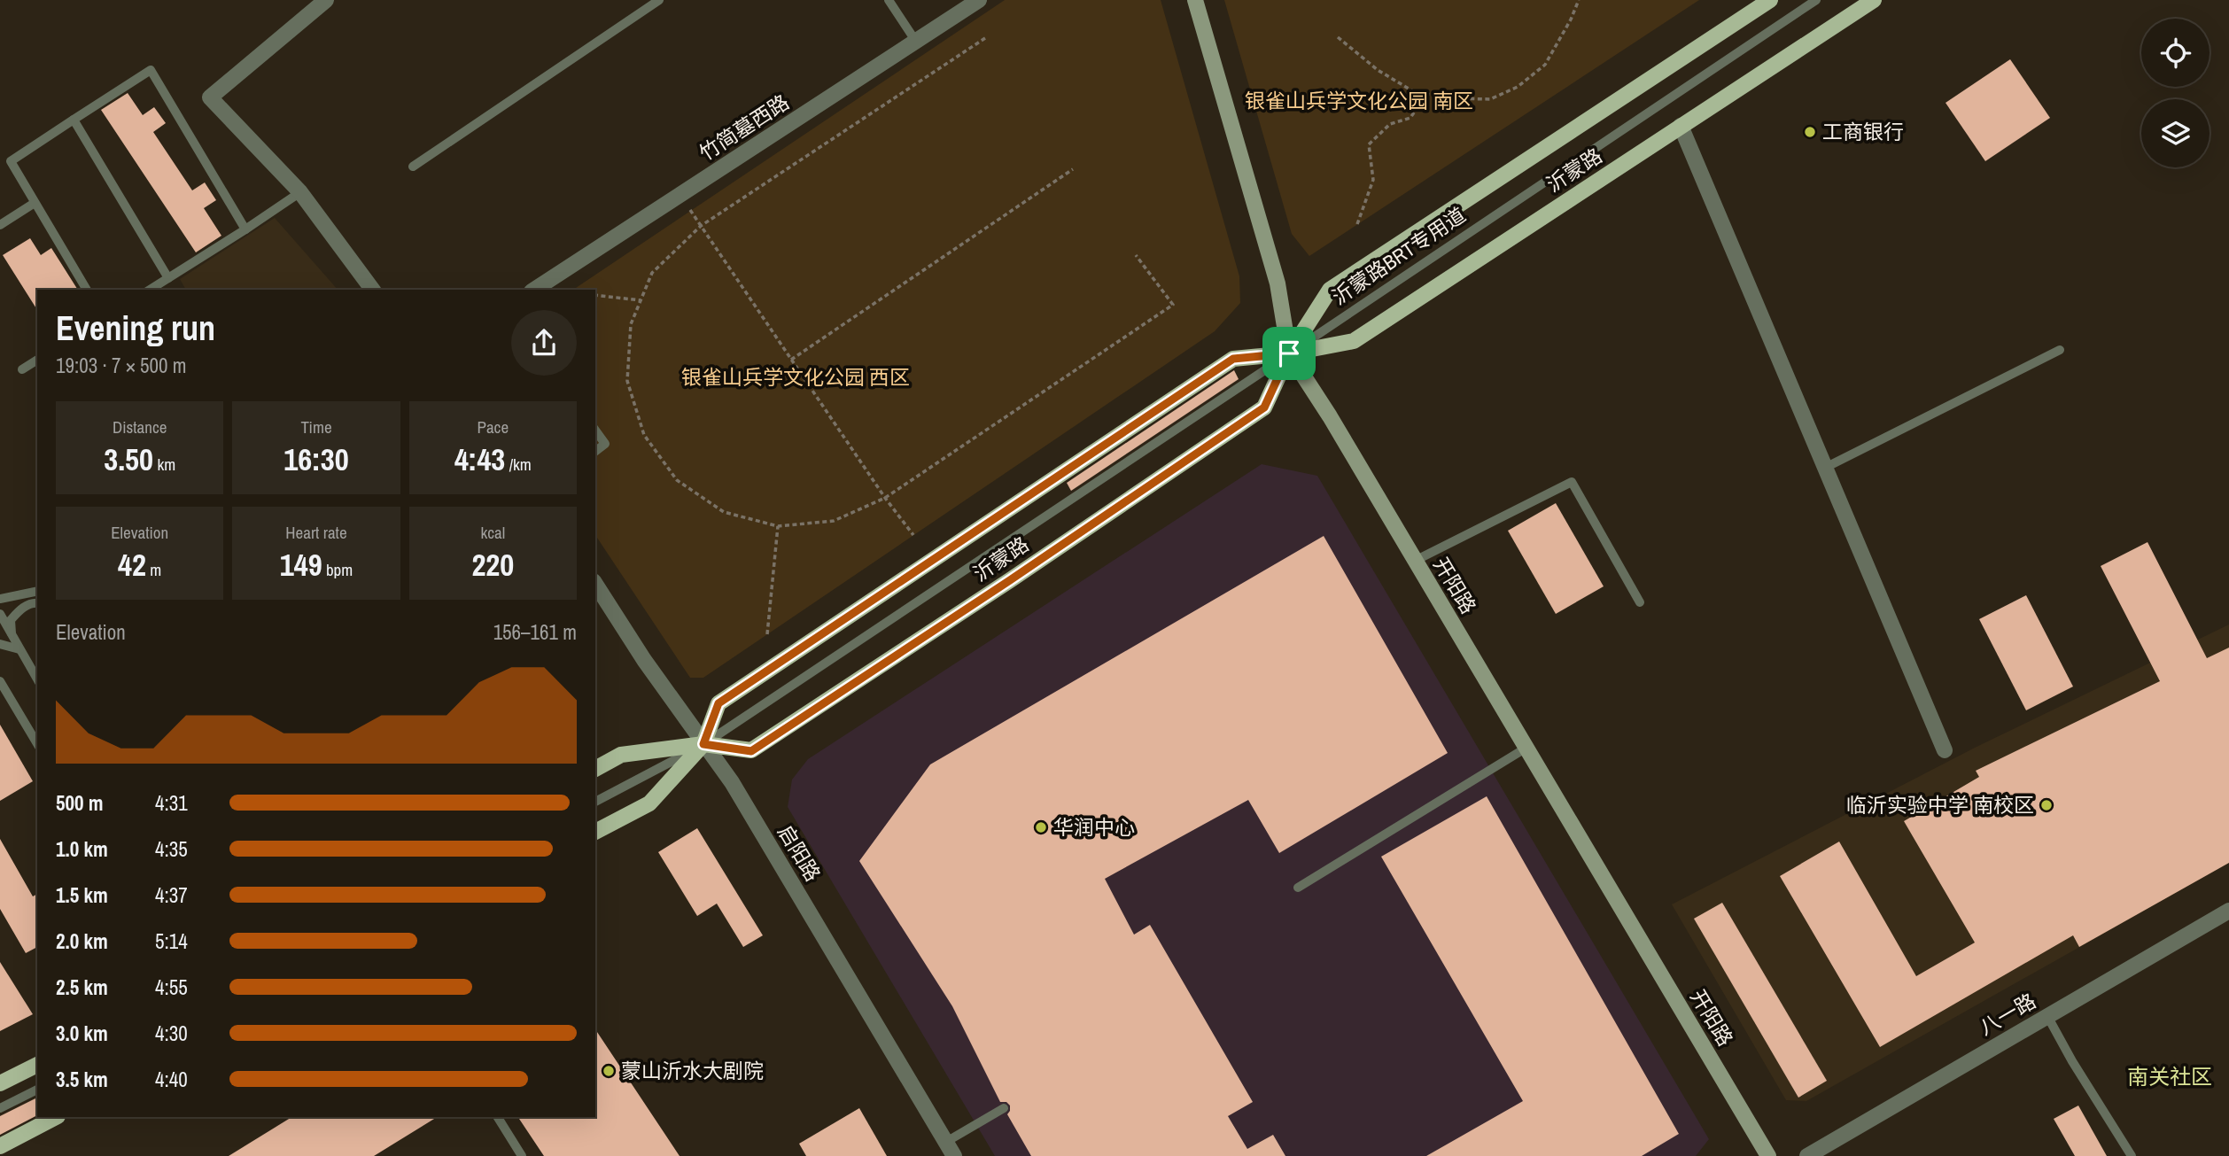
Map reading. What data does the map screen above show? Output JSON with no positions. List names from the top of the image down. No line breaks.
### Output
{"streets":{"main road":["沂蒙路"],"street":["竹简墓西路","开阳路","启阳路","八一路"],"lane":["沂蒙路BRT专用道"]},"crossings":[["沂蒙路","沂蒙路BRT专用道"],["沂蒙路","开阳路"],["沂蒙路","启阳路"],["沂蒙路BRT专用道","开阳路"],["沂蒙路BRT专用道","启阳路"]],"districts":["南关社区"],"parks":["银雀山兵学文化公园 南区","银雀山兵学文化公园 西区"],"places":["工商银行","临沂实验中学 南校区","华润中心","蒙山沂水大剧院"],"page":{"heading":["Evening run","19:03 · 7 × 500 m"],"stats":[["Distance","3.50 km"],["Time","16:30"],["Pace","4:43 /km"],["Elevation","42 m"],["Heart rate","149 bpm"],["kcal","220"]],"chart":["Elevation","156–161 m"],"list":[{"name":"500 m","note":"4:31"},{"name":"1.0 km","note":"4:35"},{"name":"1.5 km","note":"4:37"},{"name":"2.0 km","note":"5:14"},{"name":"2.5 km","note":"4:55"},{"name":"3.0 km","note":"4:30"},{"name":"3.5 km","note":"4:40"}]}}
